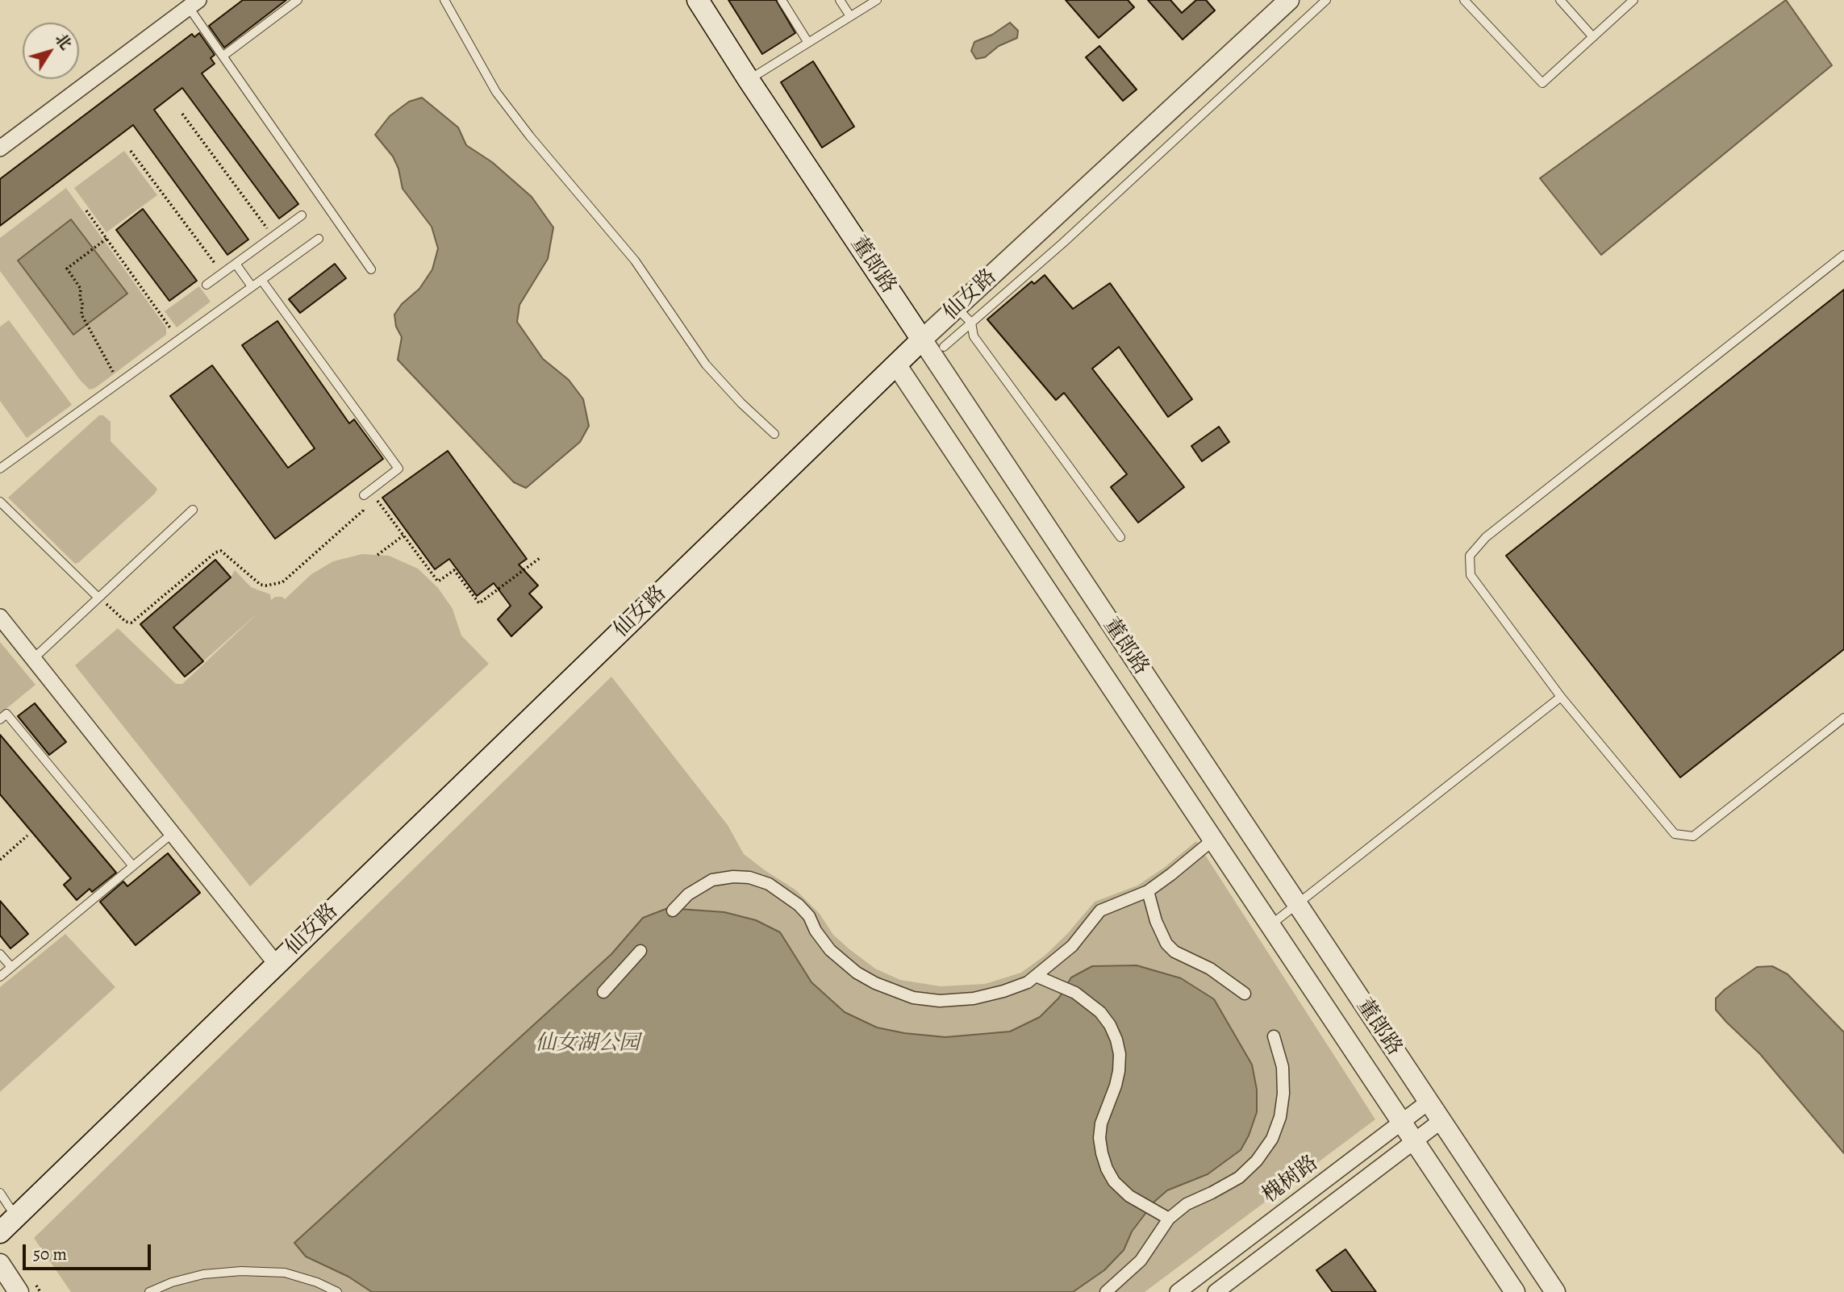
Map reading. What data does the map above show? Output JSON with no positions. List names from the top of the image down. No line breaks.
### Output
{"streets":{"main road":["董郎路","仙女路"],"street":["槐树路"]},"crossings":[["董郎路","仙女路"],["董郎路","槐树路"]],"parks":["仙女湖公园"],"scale_bar":"50 m","north":"top right"}
